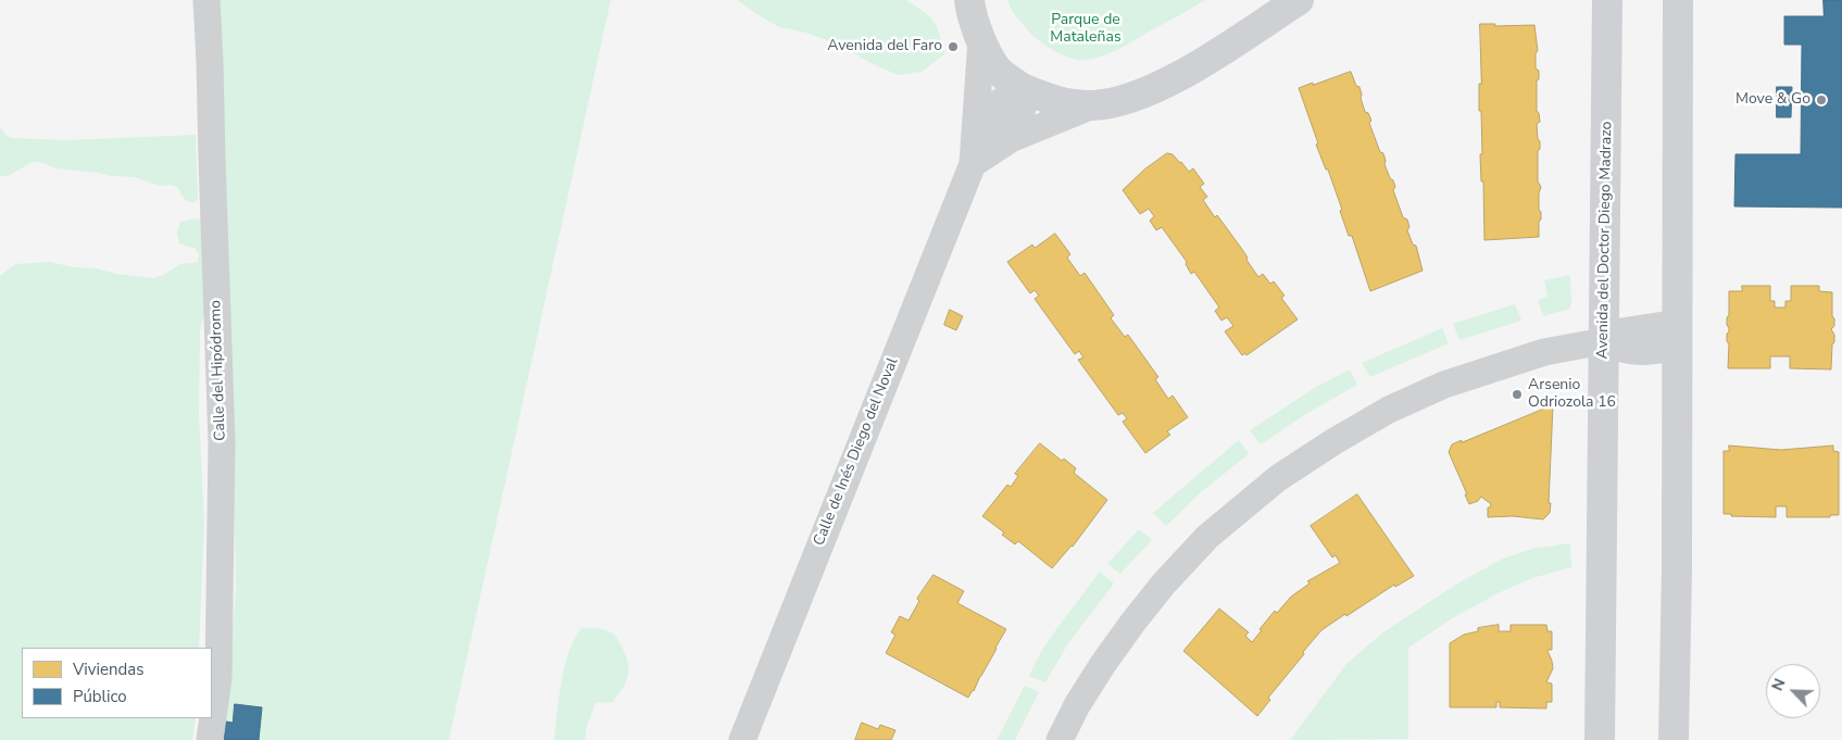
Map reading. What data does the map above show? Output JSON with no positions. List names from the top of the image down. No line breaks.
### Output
{"streets":{"main road":["Avenida del Doctor Diego Madrazo"],"street":["Calle del Hipódromo","Calle de Inés Diego del Noval"]},"parks":["Parque de Mataleñas"],"places":["Avenida del Faro","Move & Go","Arsenio Odriozola 16"],"legend":["Viviendas","Público"],"north":"top left"}
